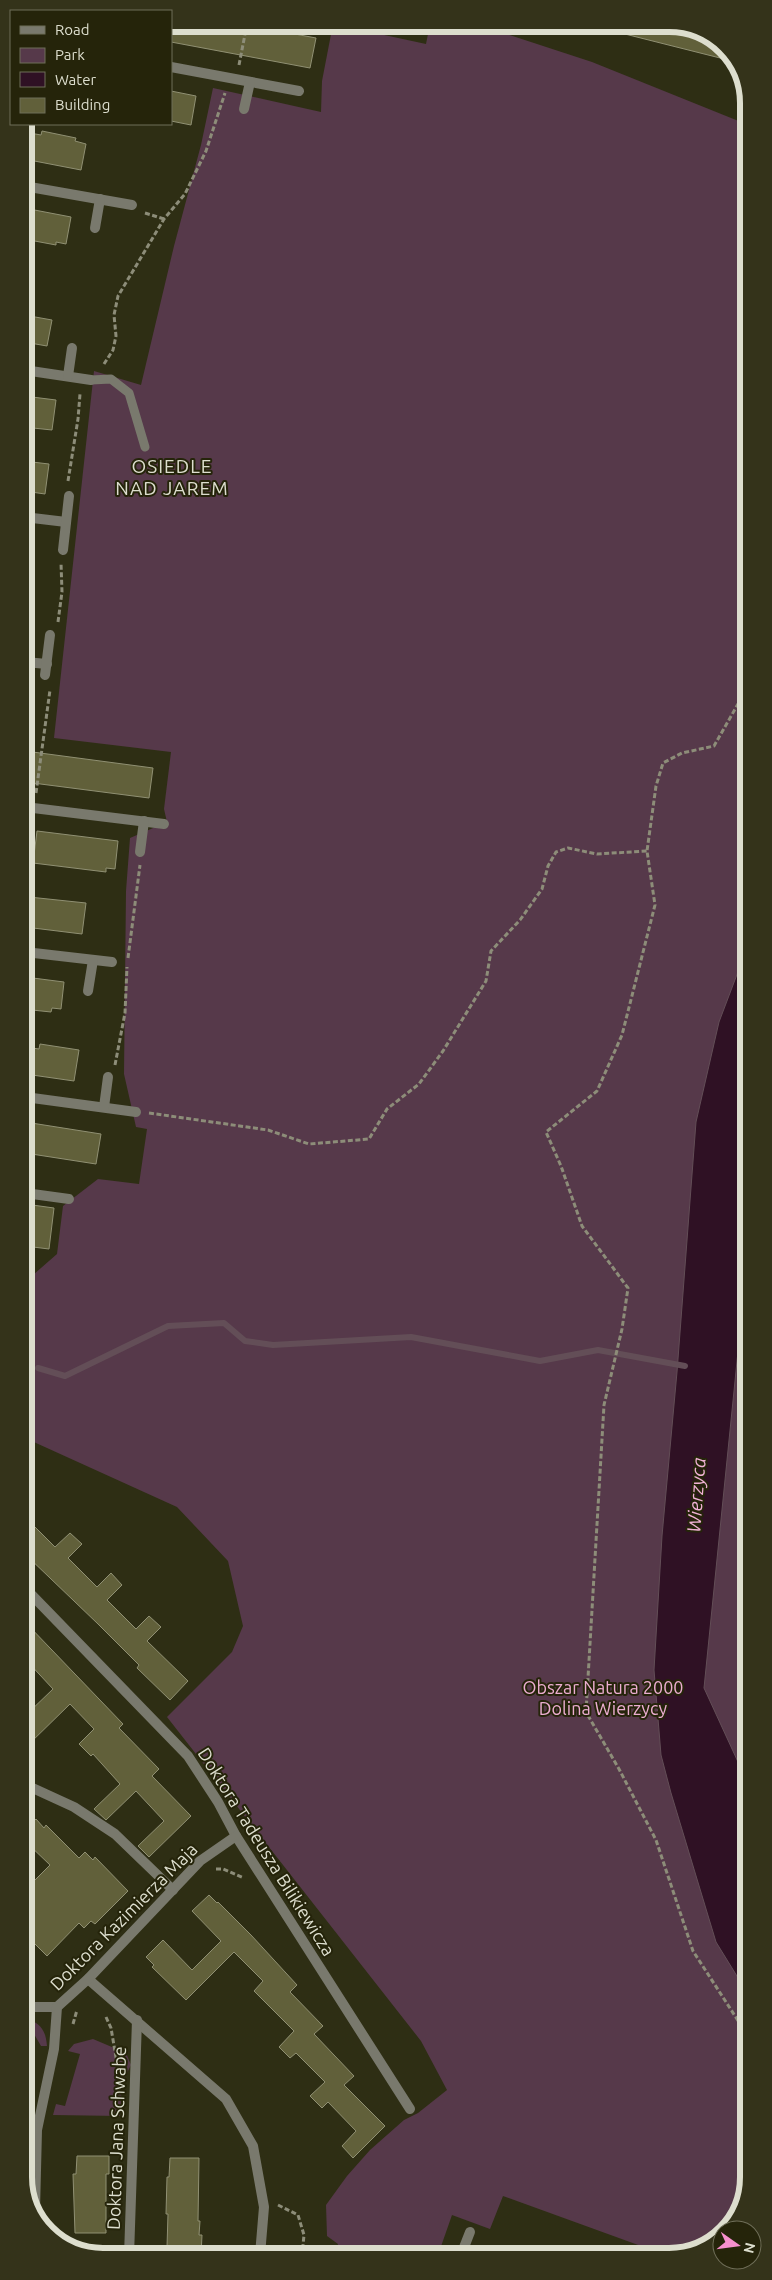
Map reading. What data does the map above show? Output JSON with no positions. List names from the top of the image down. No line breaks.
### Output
{"streets":{"street":["Doktora Tadeusza Bilikiewicza","Doktora Kazimierza Maja","Doktora Jana Schwabe"]},"crossings":[["Doktora Tadeusza Bilikiewicza","Doktora Kazimierza Maja"]],"districts":["OSIEDLE NAD JAREM"],"water":["Wierzyca"],"parks":["Obszar Natura 2000 Dolina Wierzycy"],"legend":["Road","Park","Water","Building"],"north":"right"}
